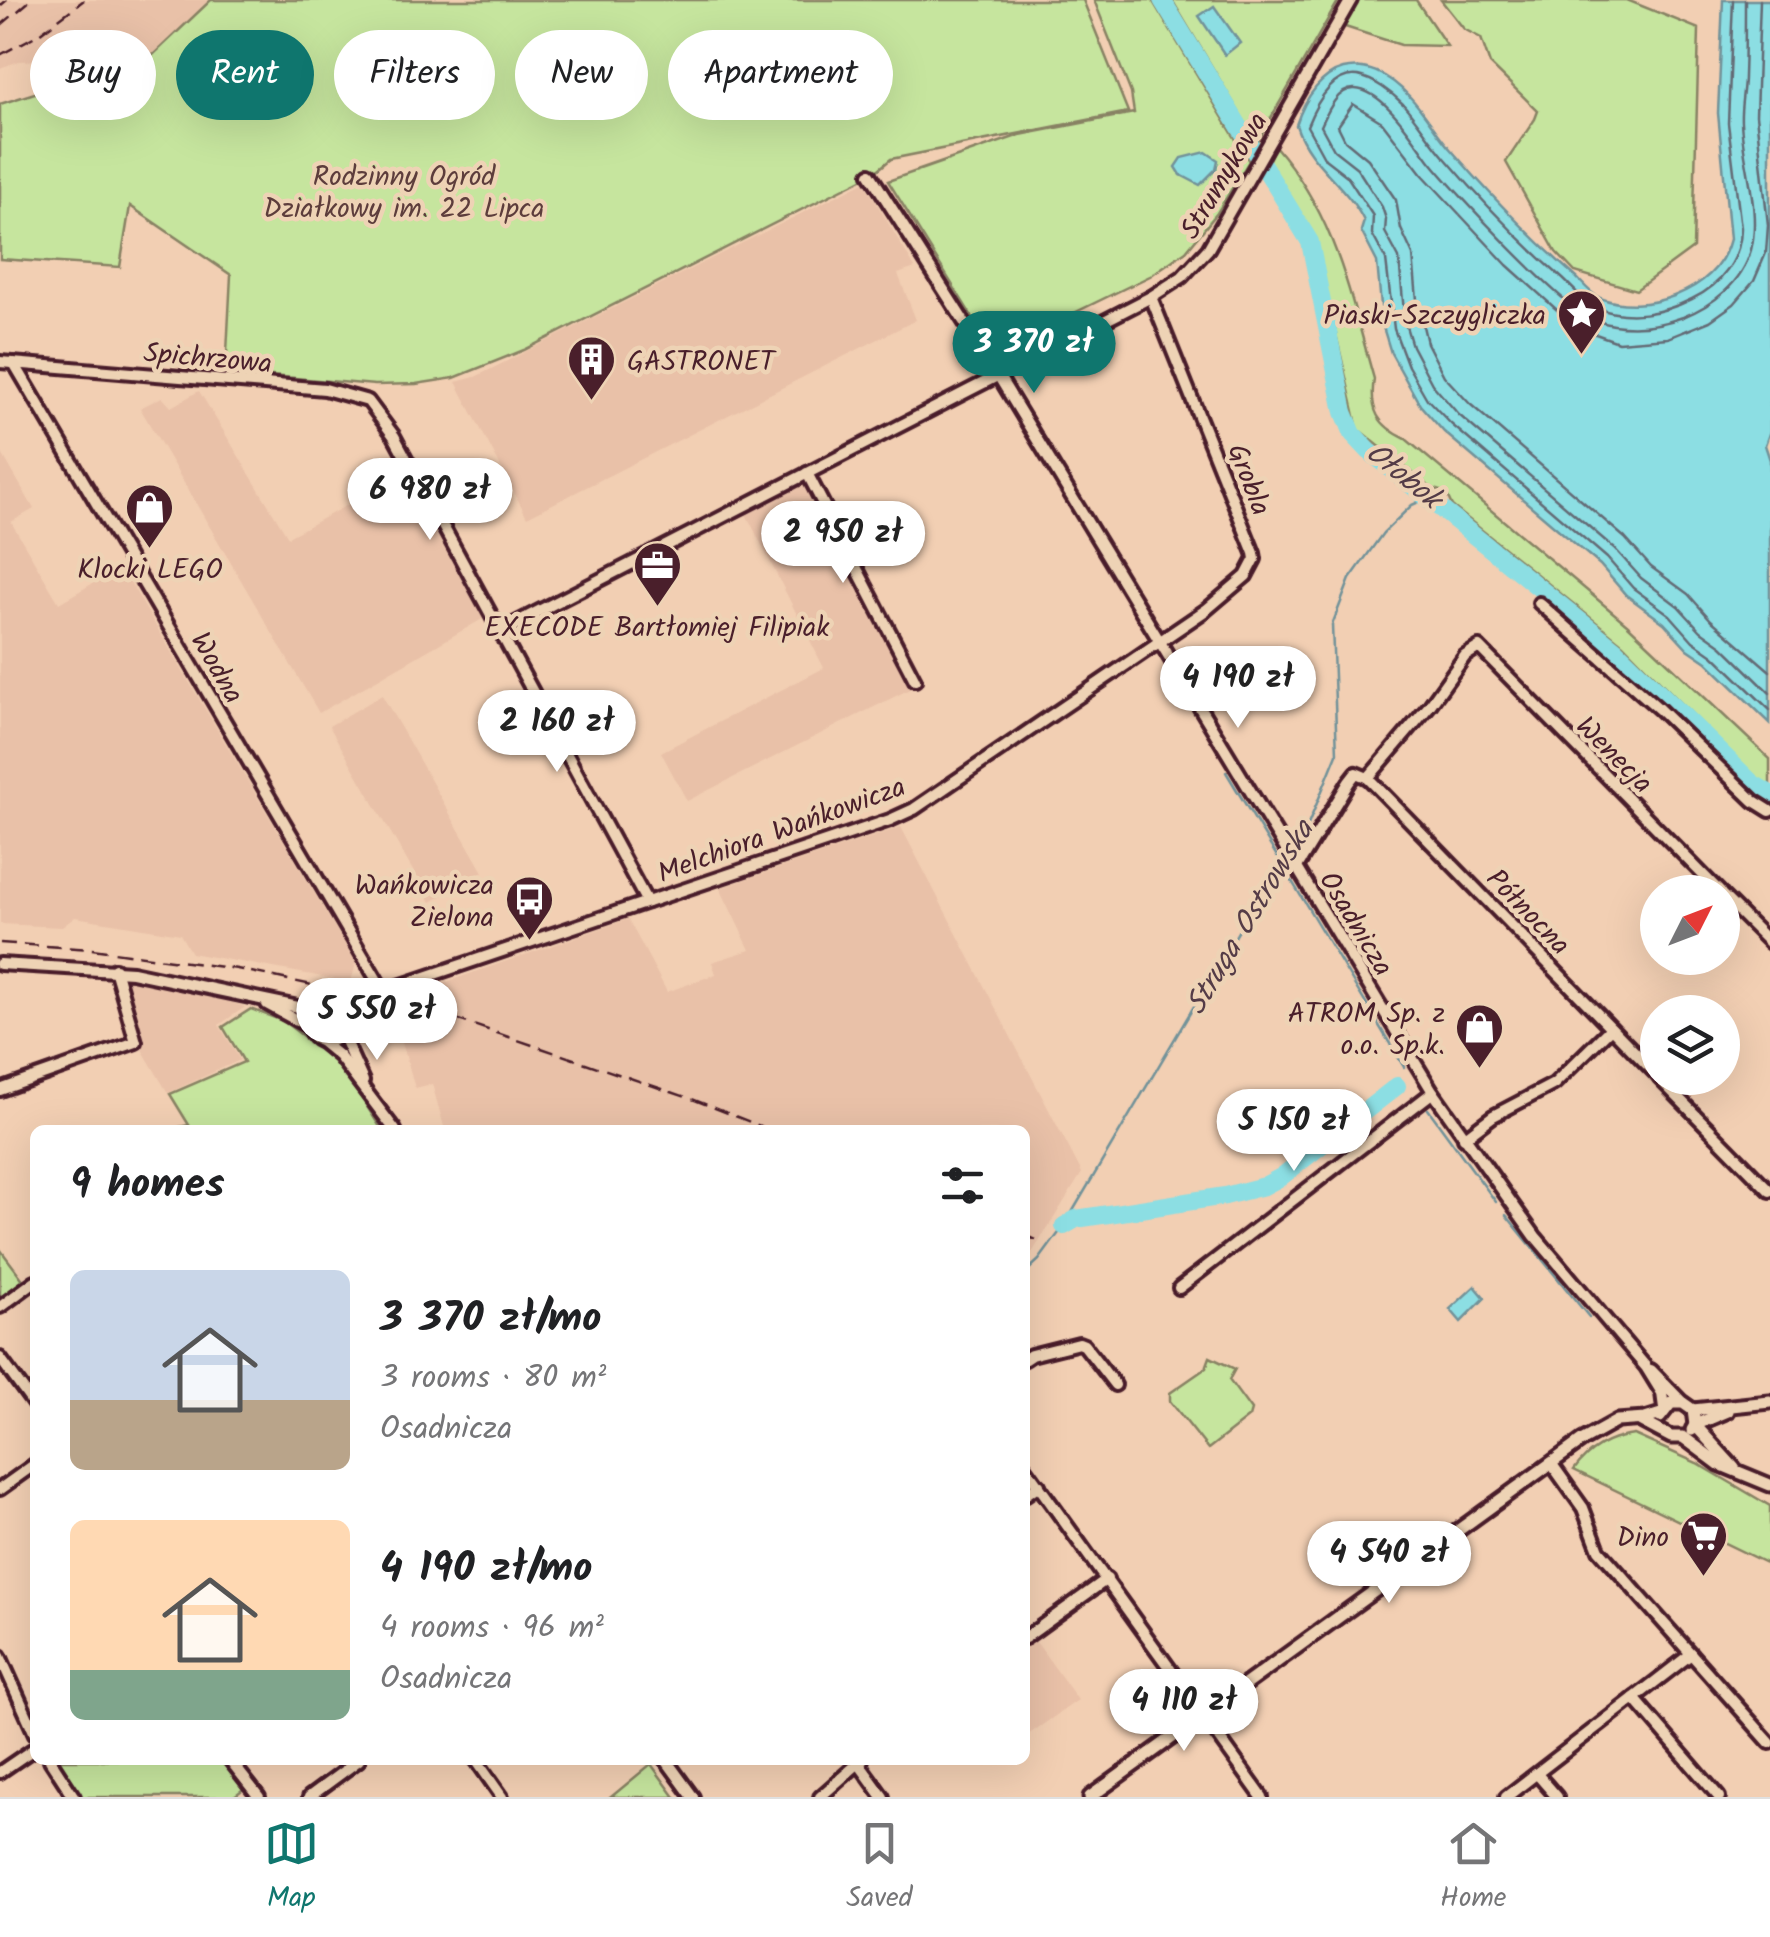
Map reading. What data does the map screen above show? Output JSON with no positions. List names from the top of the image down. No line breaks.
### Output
{"streets":{"street":["Strumykowa","Spichrzowa","Grobla","Wodna","Wenecja","Melchiora Wańkowicza","Północna","Osadnicza"]},"crossings":[["Strumykowa","Spichrzowa"],["Strumykowa","Grobla"],["Strumykowa","Osadnicza"],["Spichrzowa","Wodna"],["Spichrzowa","Melchiora Wańkowicza"],["Grobla","Melchiora Wańkowicza"],["Grobla","Osadnicza"],["Wodna","Melchiora Wańkowicza"],["Wenecja","Północna"],["Melchiora Wańkowicza","Osadnicza"]],"water":["Ołobok","Struga Ostrowska"],"parks":["Rodzinny Ogród Działkowy im. 22 Lipca"],"places":{"place":["Piaski-Szczygliczka"],"building":["GASTRONET"],"shop":["Klocki LEGO","ATROM Sp. z o.o. Sp.k."],"office":["EXECODE Bartłomiej Filipiak"],"bus stop":["Wańkowicza Zielona"],"supermarket":["Dino"]},"north":"top right","page":{"chip":["Buy","Rent","Filters","New","Apartment"],"price":["3 370 zł","6 980 zł","2 950 zł","4 190 zł","2 160 zł","5 550 zł","5 150 zł","4 540 zł","4 110 zł"],"heading":"9 homes","list":[{"name":"3 370 zł/mo","note":"3 rooms · 80 m² · Osadnicza"},{"name":"4 190 zł/mo","note":"4 rooms · 96 m² · Osadnicza"}],"tabs":["Map","Saved","Home"]}}
